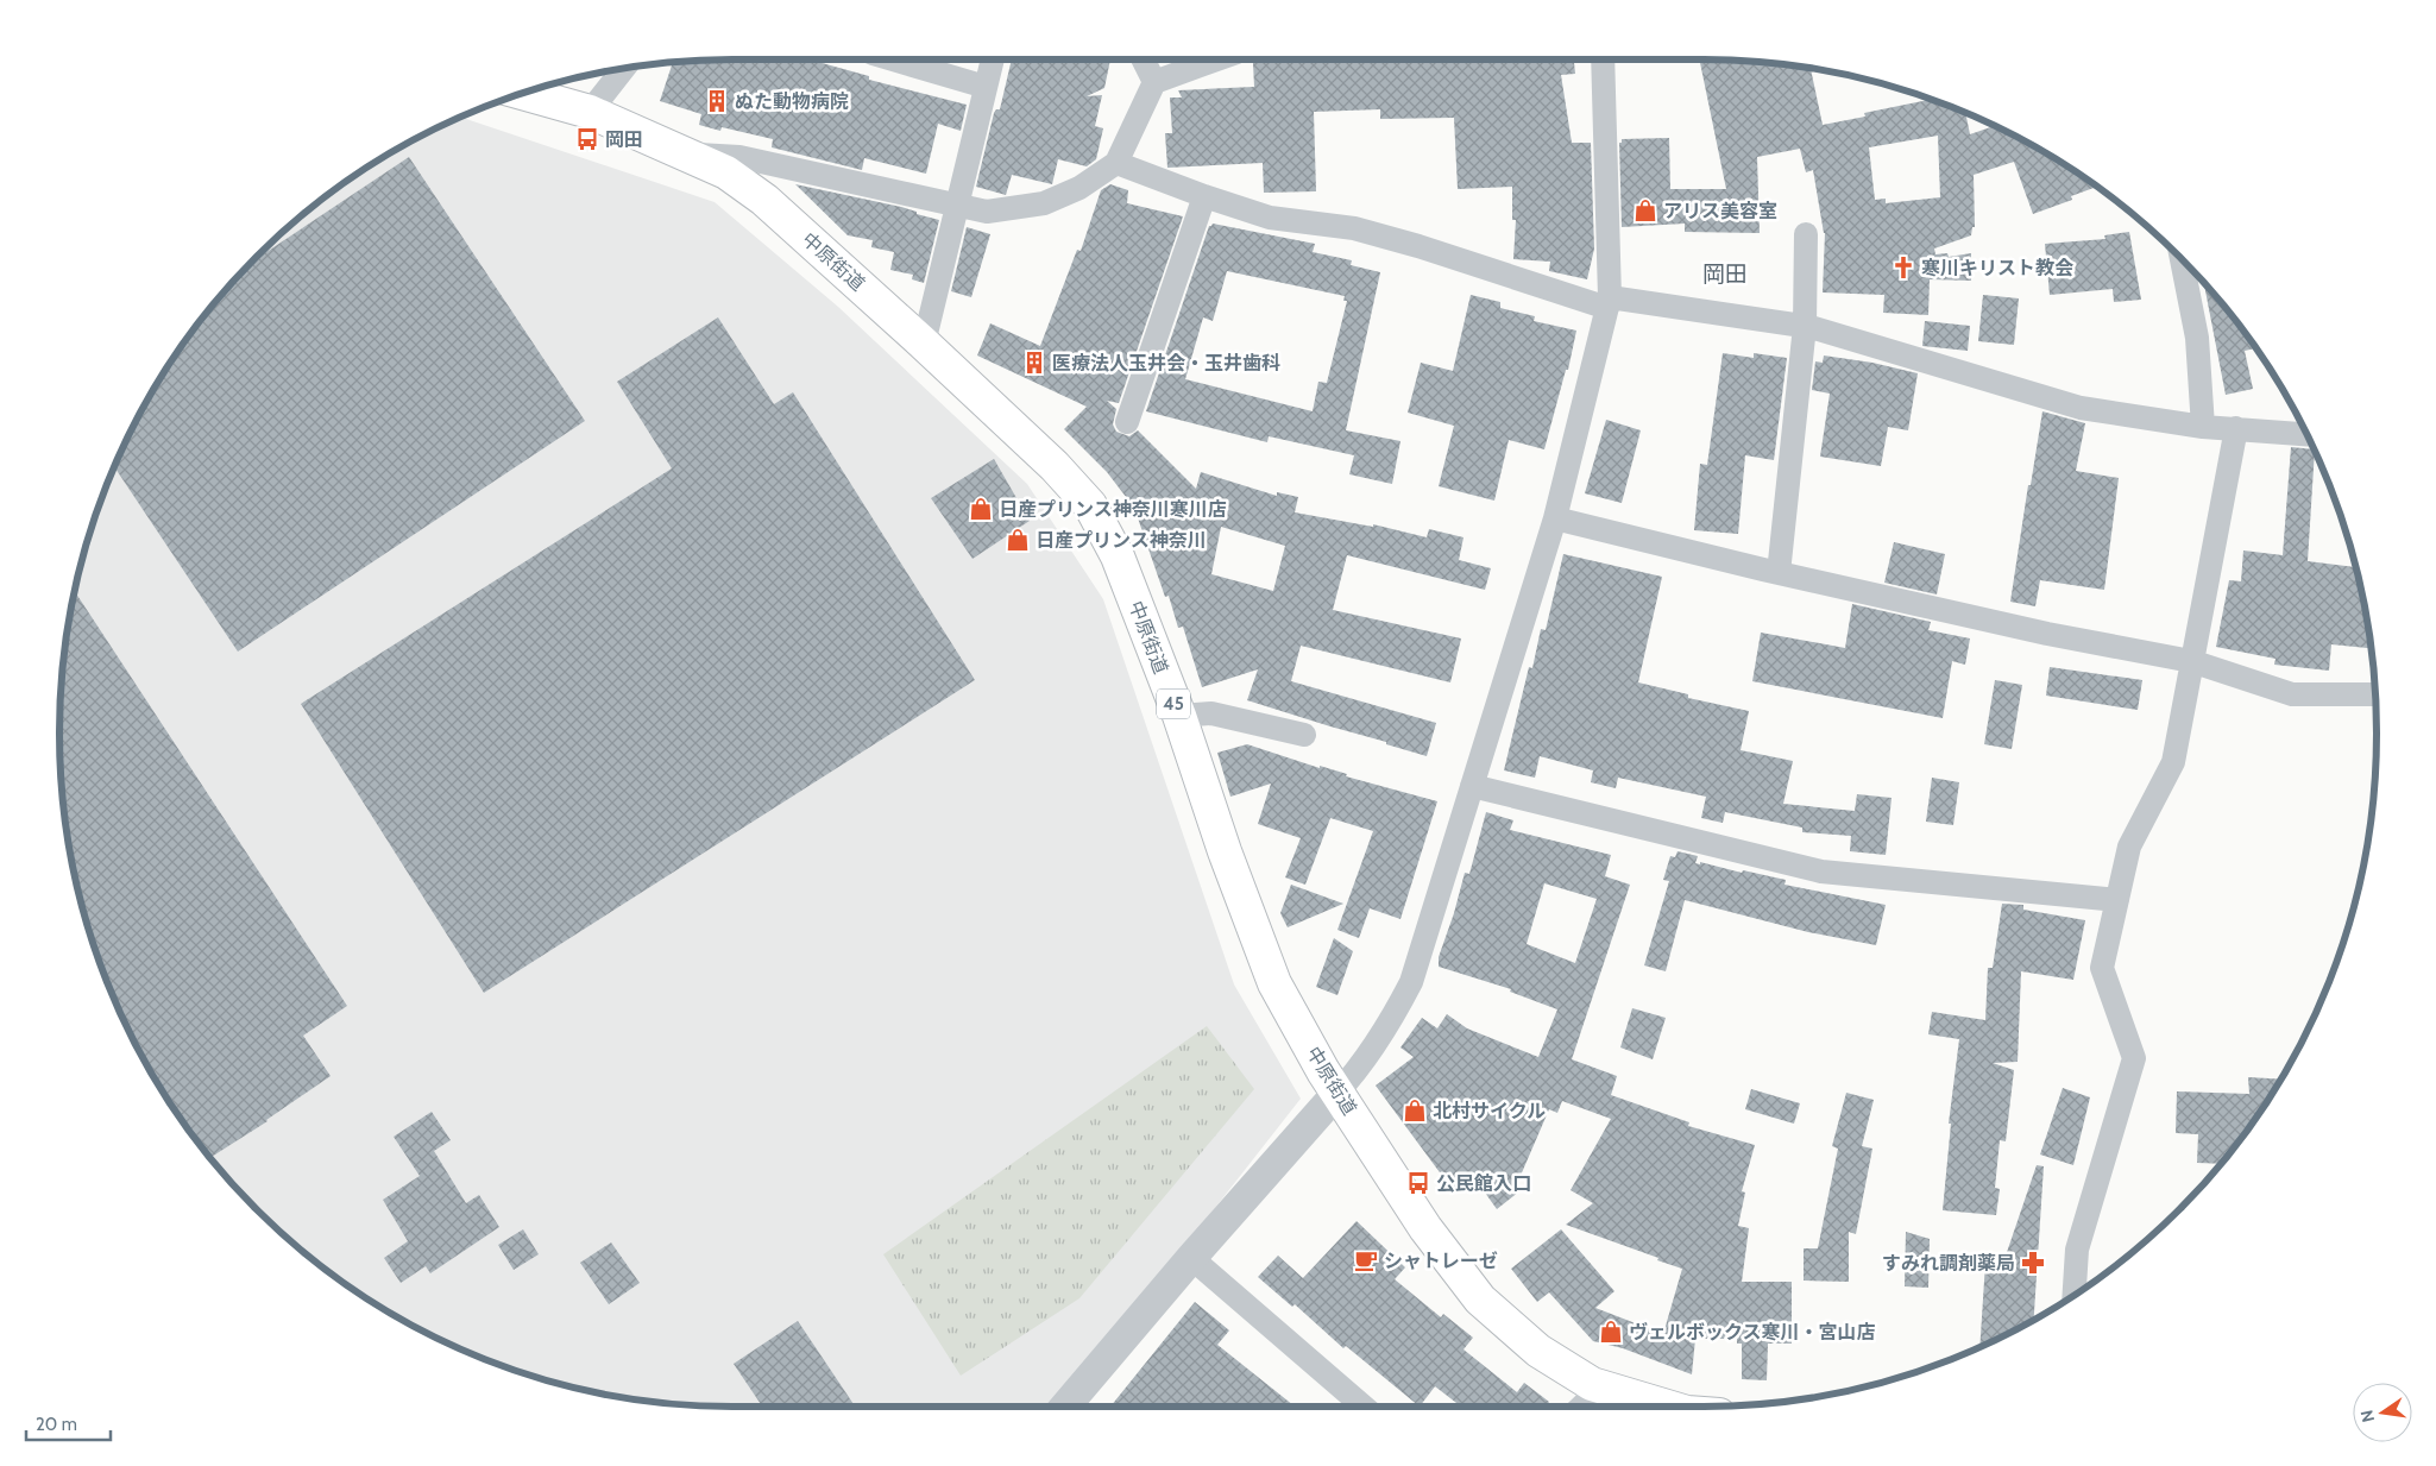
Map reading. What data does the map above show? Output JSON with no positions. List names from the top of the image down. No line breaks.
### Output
{"streets":{"main road":["中原街道","45"]},"districts":["岡田"],"places":{"building":["ぬた動物病院","医療法人玉井会・玉井歯科"],"bus stop":["岡田","公民館入口"],"shop":["アリス美容室","日産プリンス神奈川寒川店","日産プリンス神奈川","北村サイクル","ヴェルボックス寒川・宮山店"],"church":["寒川キリスト教会"],"cafe":["シャトレーゼ"],"pharmacy":["すみれ調剤薬局"]},"scale_bar":"20 m","north":"left"}
